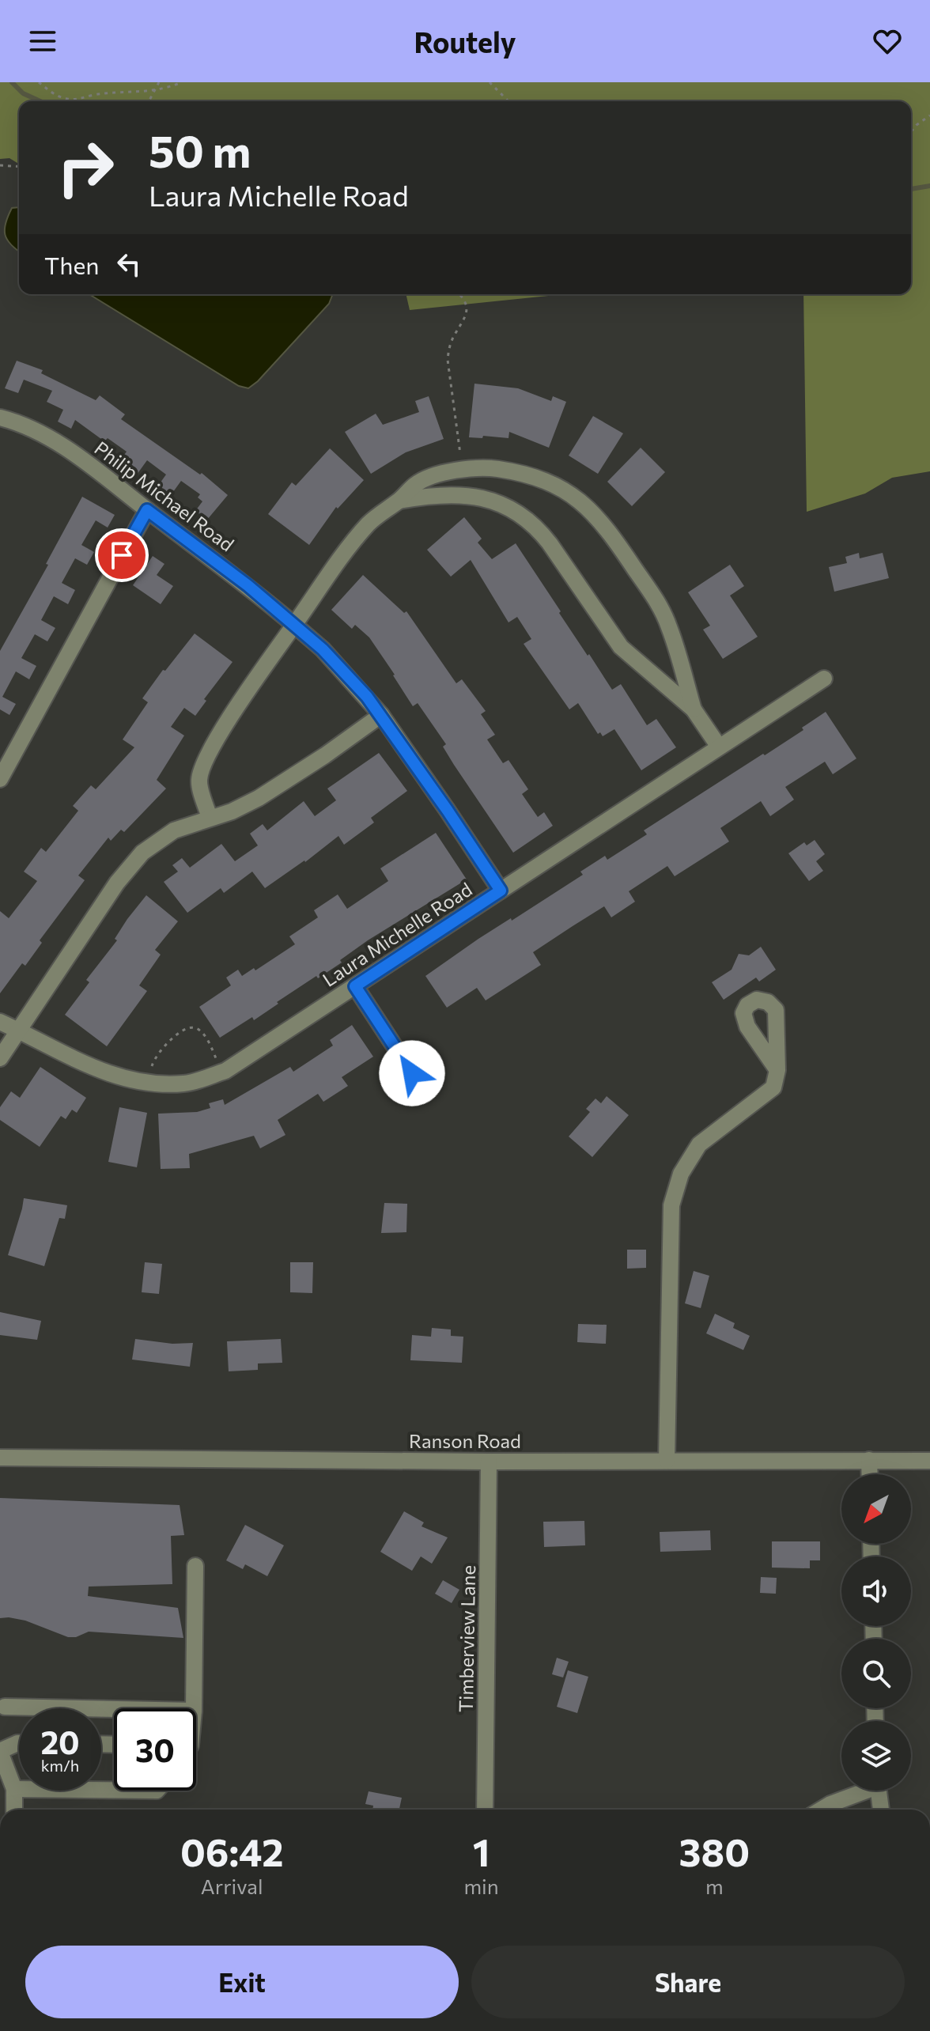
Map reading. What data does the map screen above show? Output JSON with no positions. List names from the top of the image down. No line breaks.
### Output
{"streets":{"street":["Philip Michael Road","Laura Michelle Road","Ranson Road","Timberview Lane"]},"crossings":[["Philip Michael Road","Laura Michelle Road"],["Ranson Road","Timberview Lane"]],"north":"bottom left","page":{"header":"Routely","turn":["50 m","Laura Michelle Road"],"then":"Then","speed":"20 km/h","limit":"30","eta":["06:42","Arrival","1","min","380","m"],"buttons":["Exit","Share"]}}
